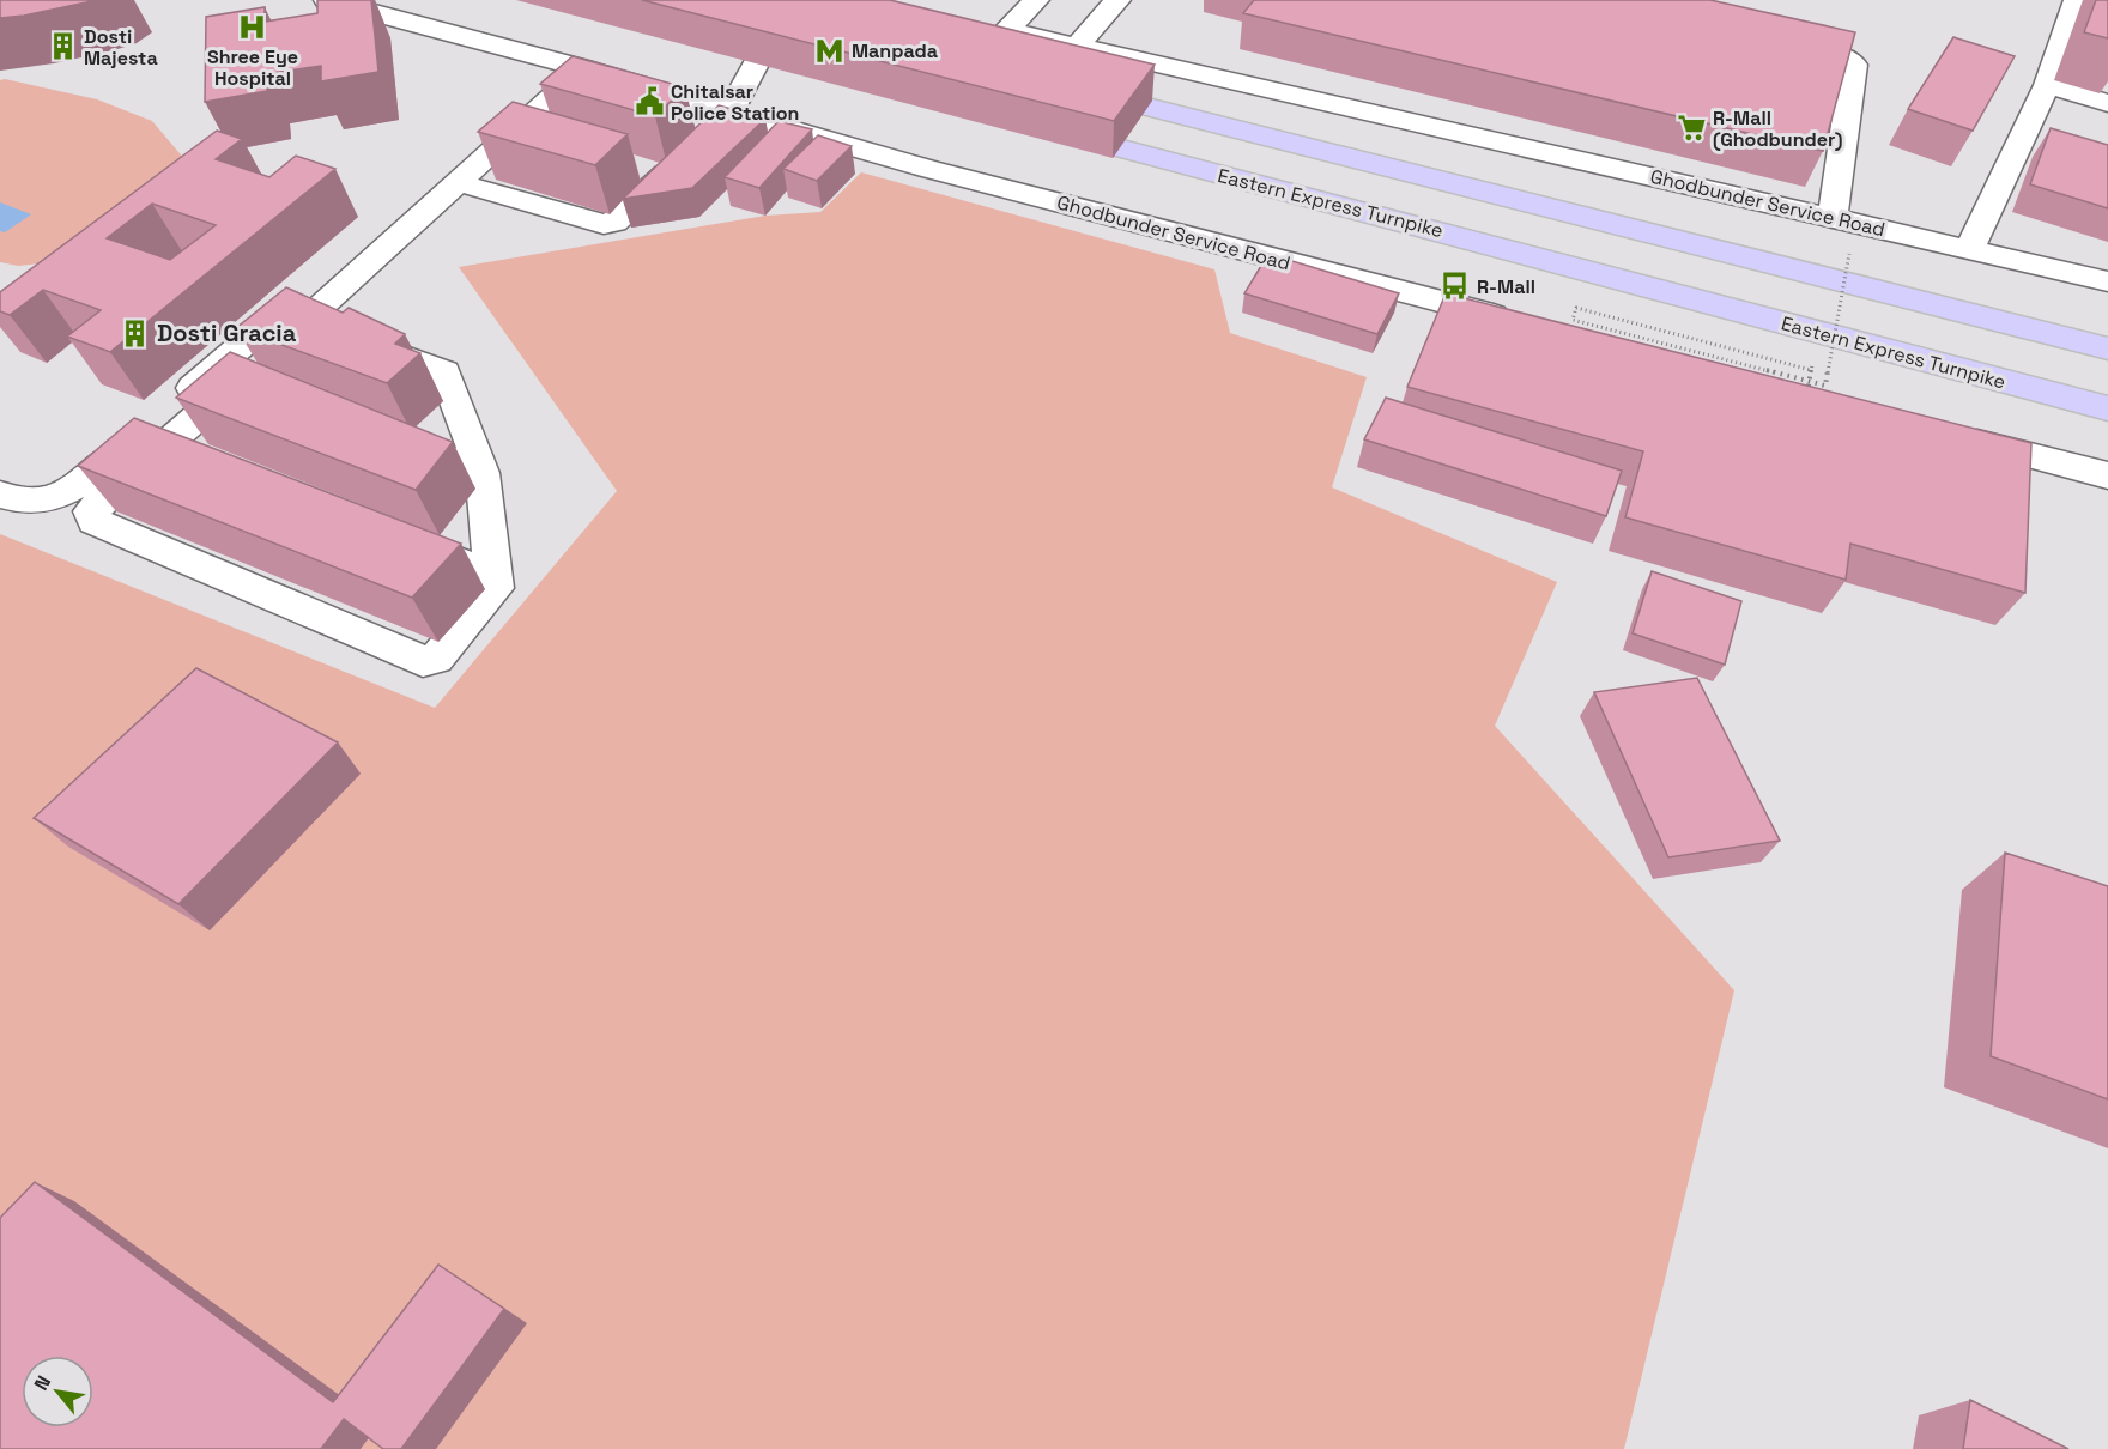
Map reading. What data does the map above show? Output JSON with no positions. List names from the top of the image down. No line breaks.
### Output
{"streets":{"main road":["Eastern Express Turnpike"],"street":["Ghodbunder Service Road"]},"places":{"hospital":["Shree Eye Hospital"],"building":["Dosti Majesta","Dosti Gracia"],"metro station":["Manpada"],"public building":["Chitalsar Police Station"],"supermarket":["R-Mall (Ghodbunder)"],"bus stop":["R-Mall"]},"north":"top left"}
